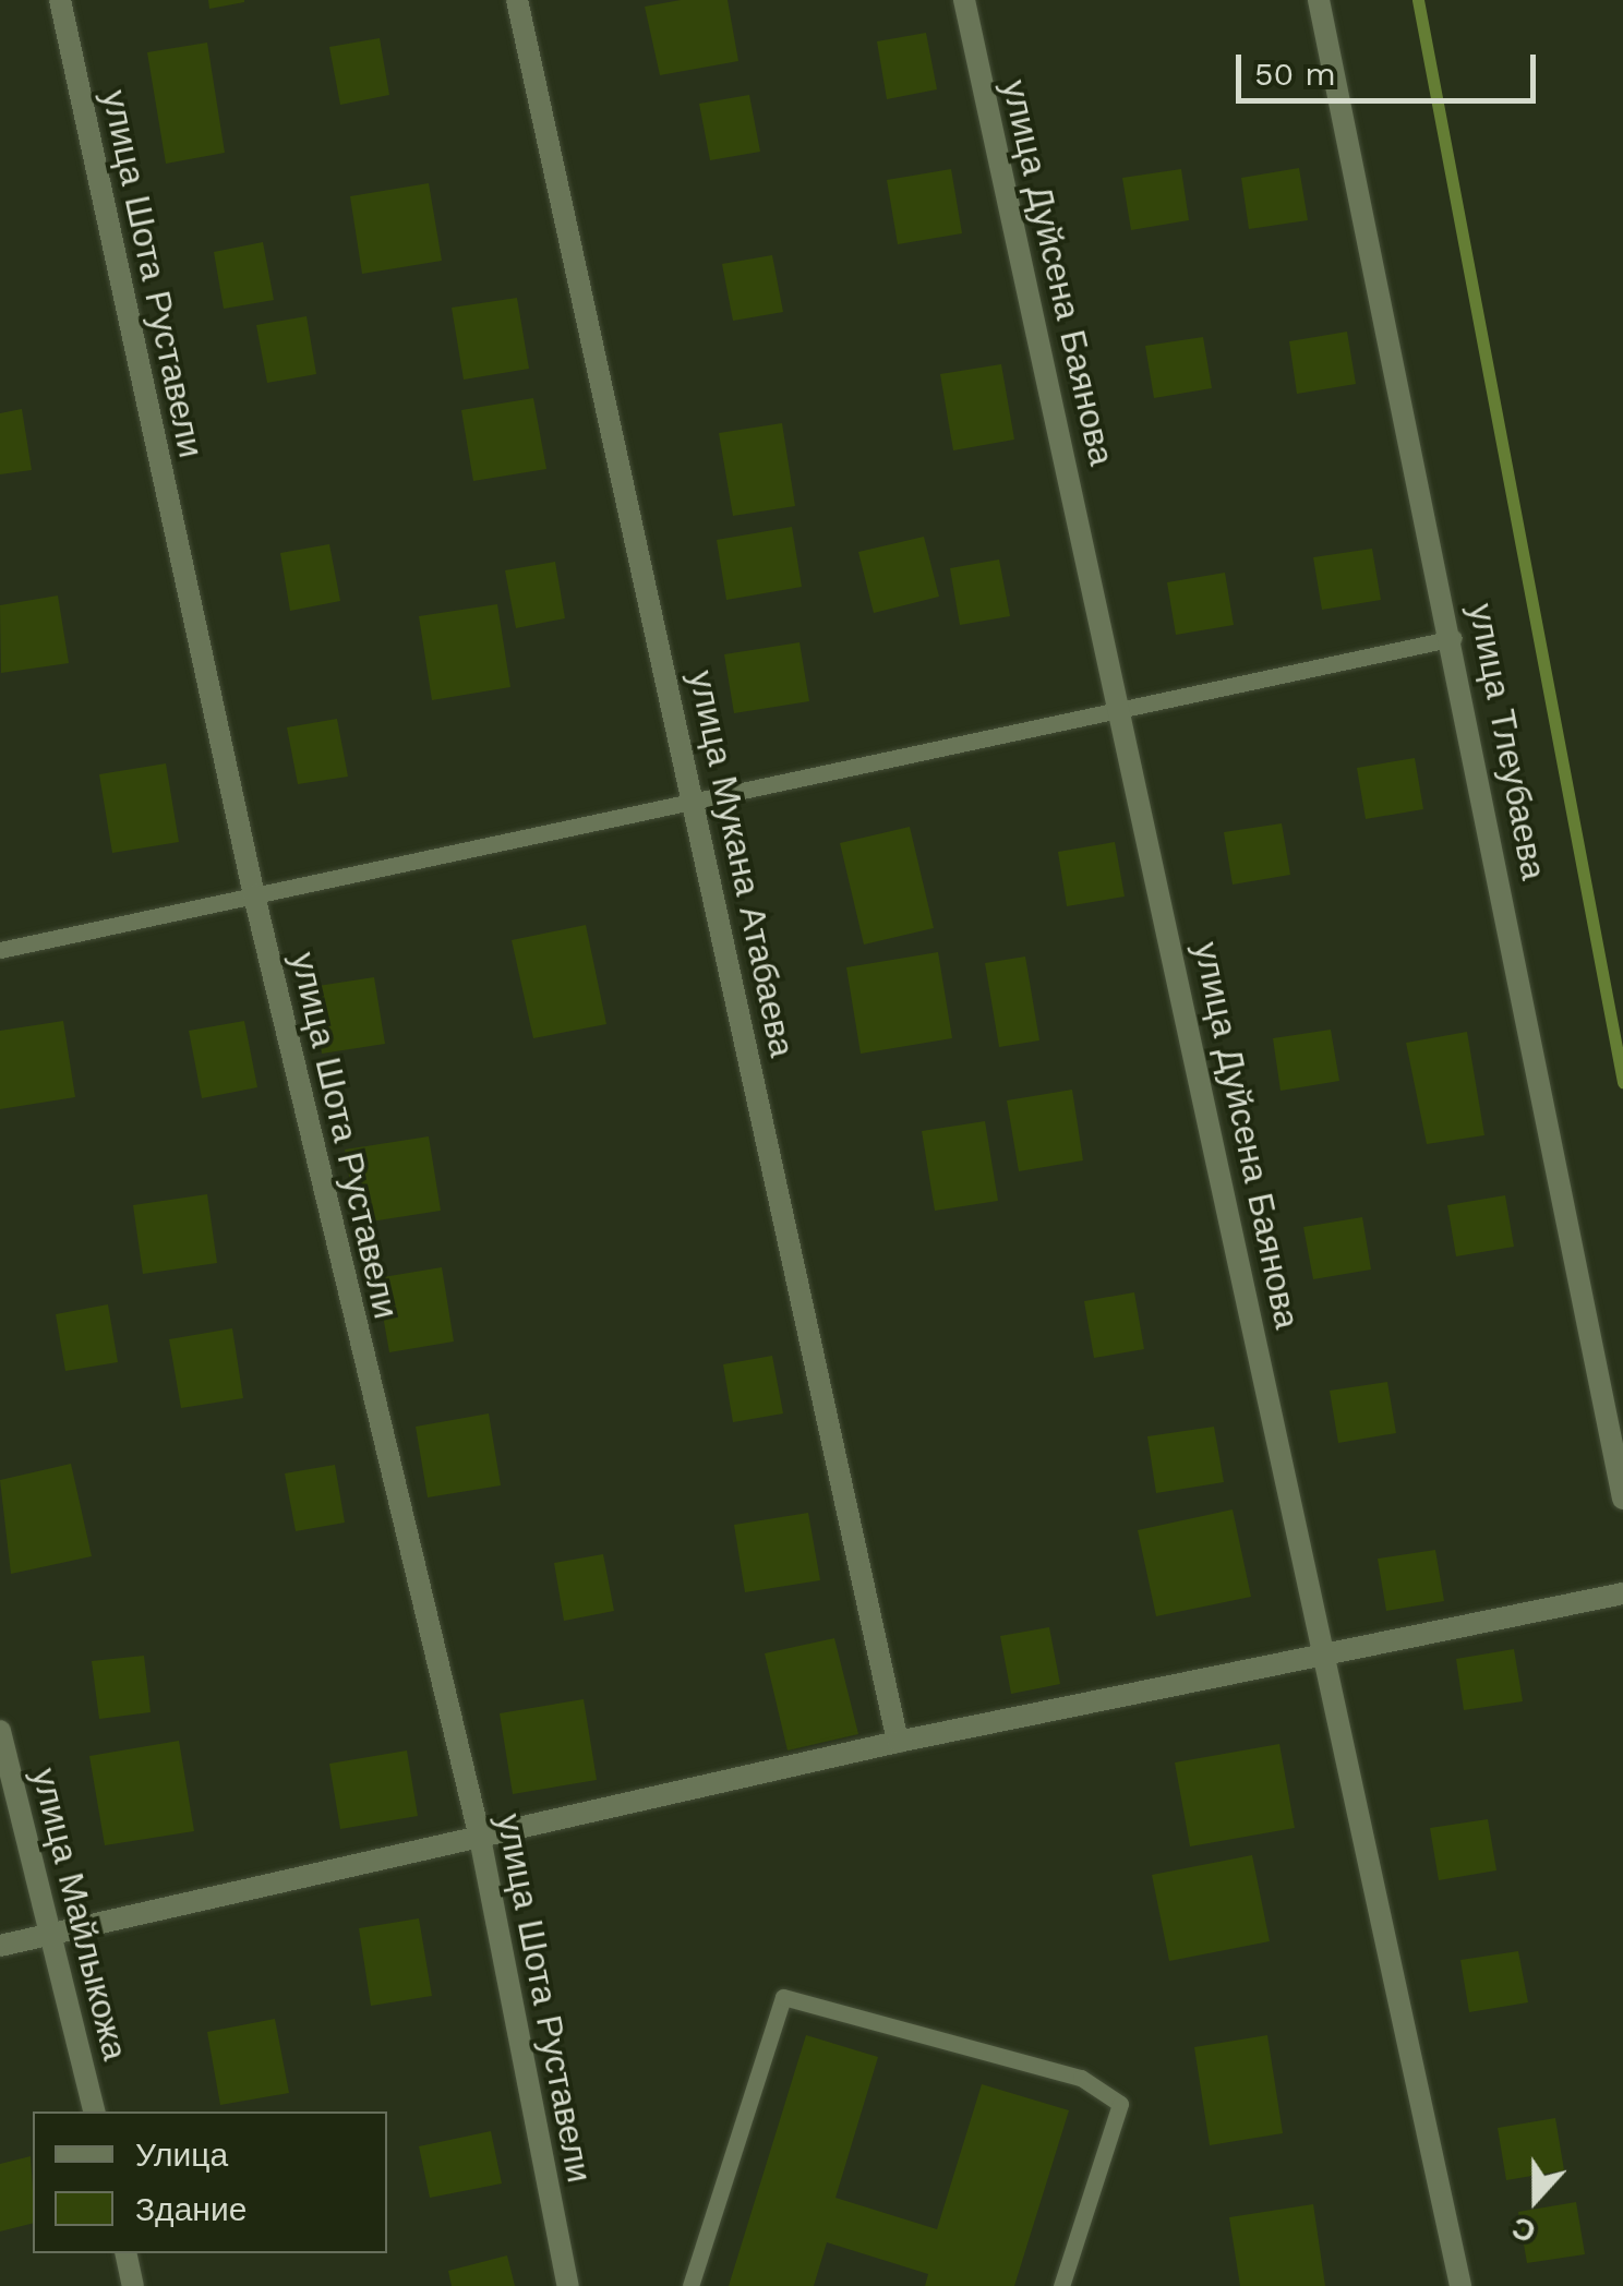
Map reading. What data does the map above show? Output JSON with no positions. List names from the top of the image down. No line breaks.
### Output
{"streets":{"street":["улица Дуйсена Баянова","улица Шота Руставели","улица Тлеубаева","улица Мукана Атабаева","улица Майлыкожа"]},"legend":["Улица","Здание"],"scale_bar":"50 m","north":"bottom"}
